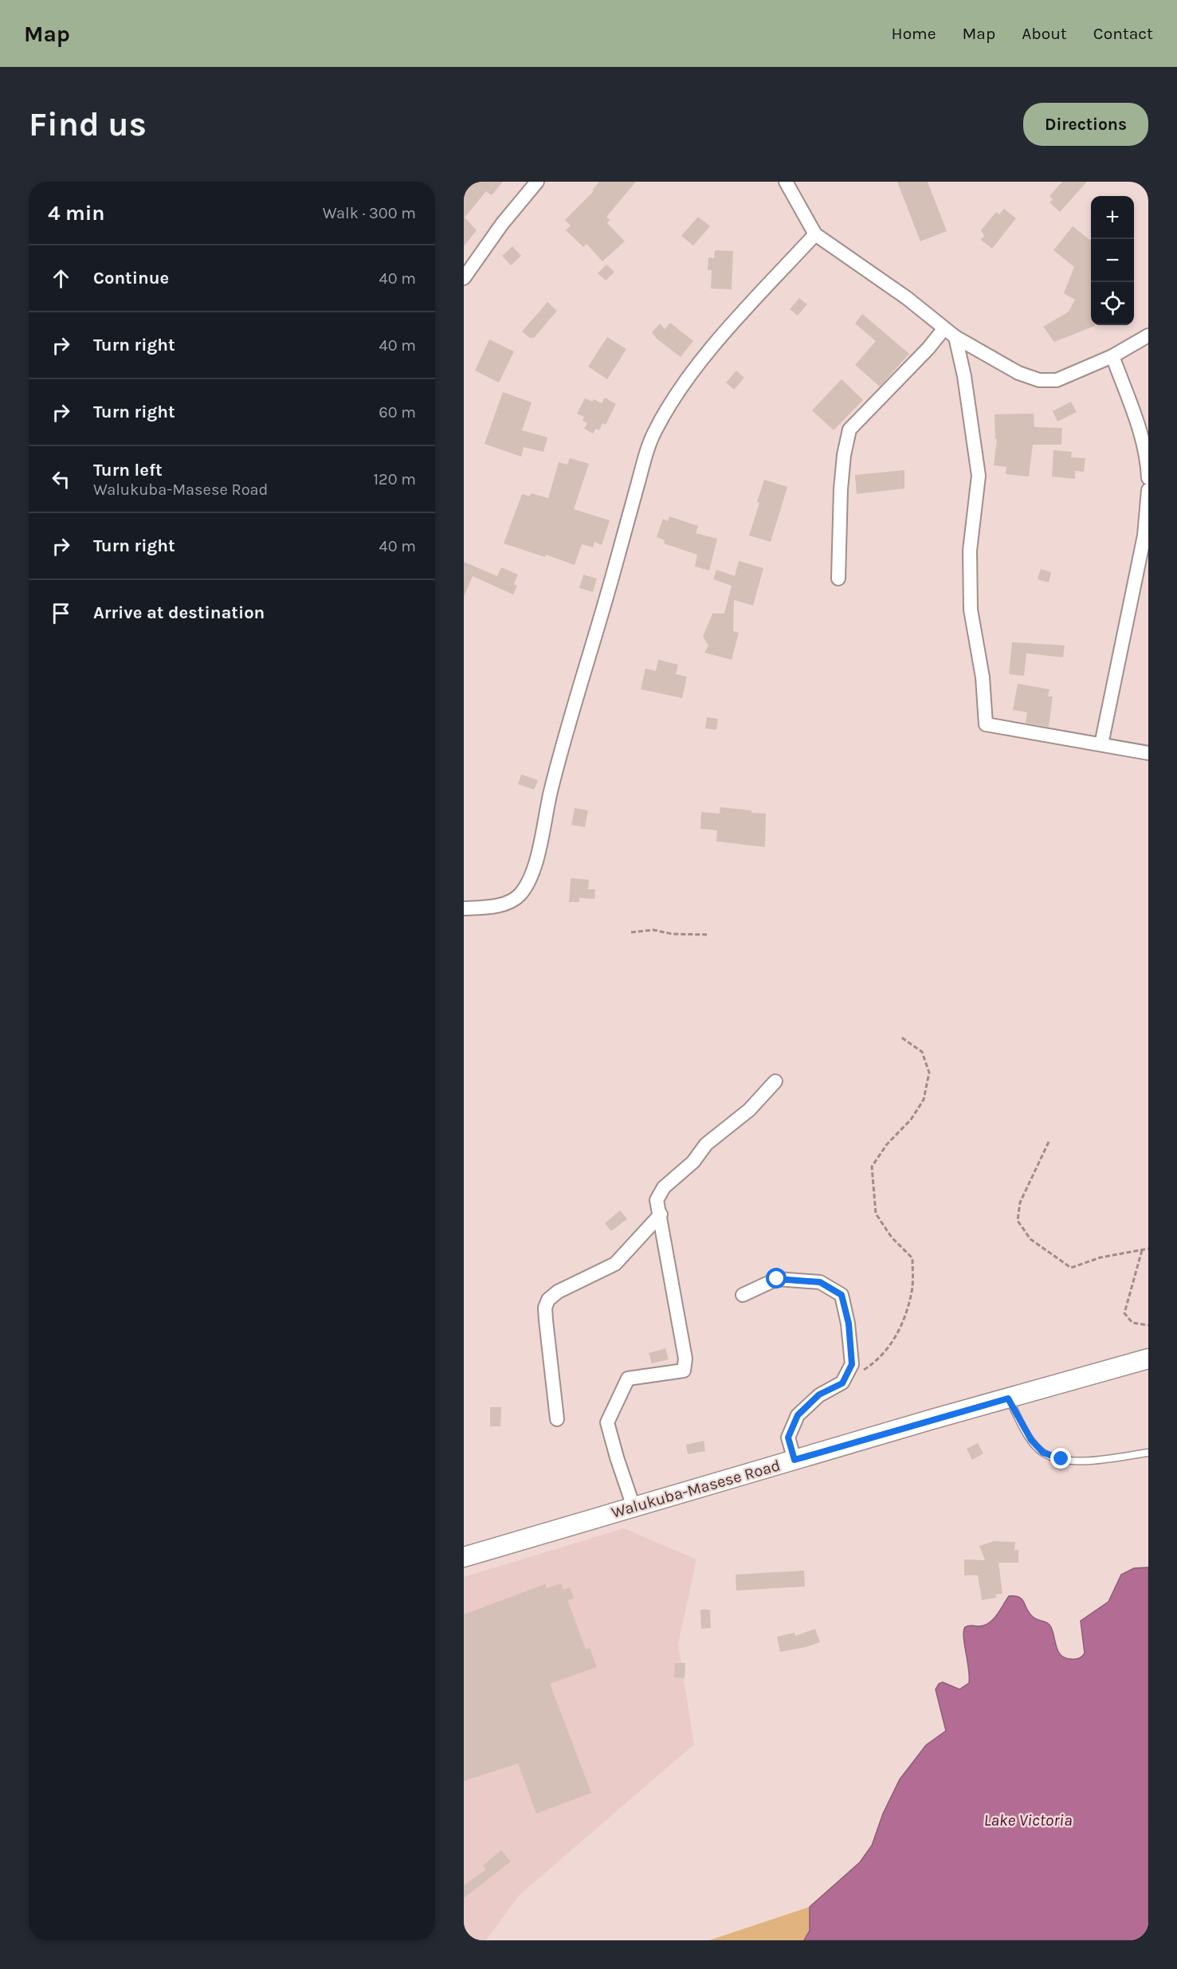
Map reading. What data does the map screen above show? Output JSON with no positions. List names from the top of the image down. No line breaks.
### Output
{"streets":{"street":["Walukuba-Masese Road"]},"water":["Lake Victoria"],"page":{"header":"Map","nav":["Home","Map","About","Contact"],"buttons":"Directions","title":"Find us","heading":["4 min","Walk · 300 m"],"map_buttons":["+","−"],"list":[["Continue","40 m"],["Turn right","40 m"],["Turn right","60 m"],["Turn left","Walukuba-Masese Road","120 m"],["Turn right","40 m"],"Arrive at destination"]}}
